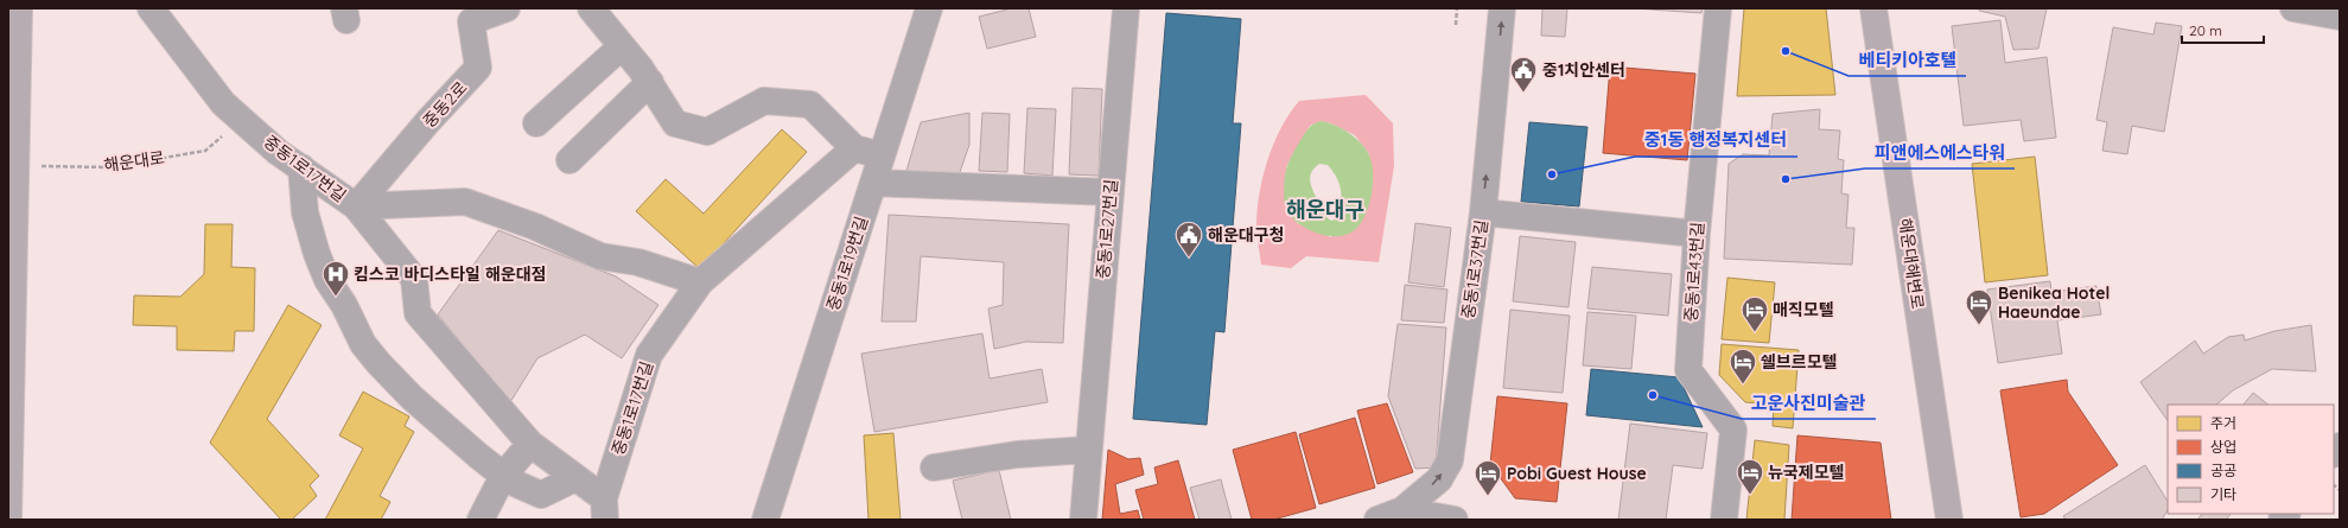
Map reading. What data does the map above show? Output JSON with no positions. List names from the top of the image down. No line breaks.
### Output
{"streets":{"main road":["해운대해변로"],"street":["중동2로","중동1로17번길","중동1로27번길","중동1로19번길","중동1로37번길","중동1로43번길"],"path":["해운대로"]},"crossings":[["중동2로","중동1로17번길"],["해운대로","중동1로17번길"]],"one_way":["중동1로37번길"],"districts":["해운대구"],"places":{"other":["베티키아호텔","중1동 행정복지센터","피앤에스에스타워","고운사진미술관"],"public building":["중1치안센터","해운대구청"],"hospital":["킴스코 바디스타일 해운대점"],"hotel":["Benikea Hotel Haeundae","매직모텔","쉘브르모텔","뉴국제모텔","Pobi Guest House"]},"legend":["주거","상업","공공","기타"],"scale_bar":"20 m"}
